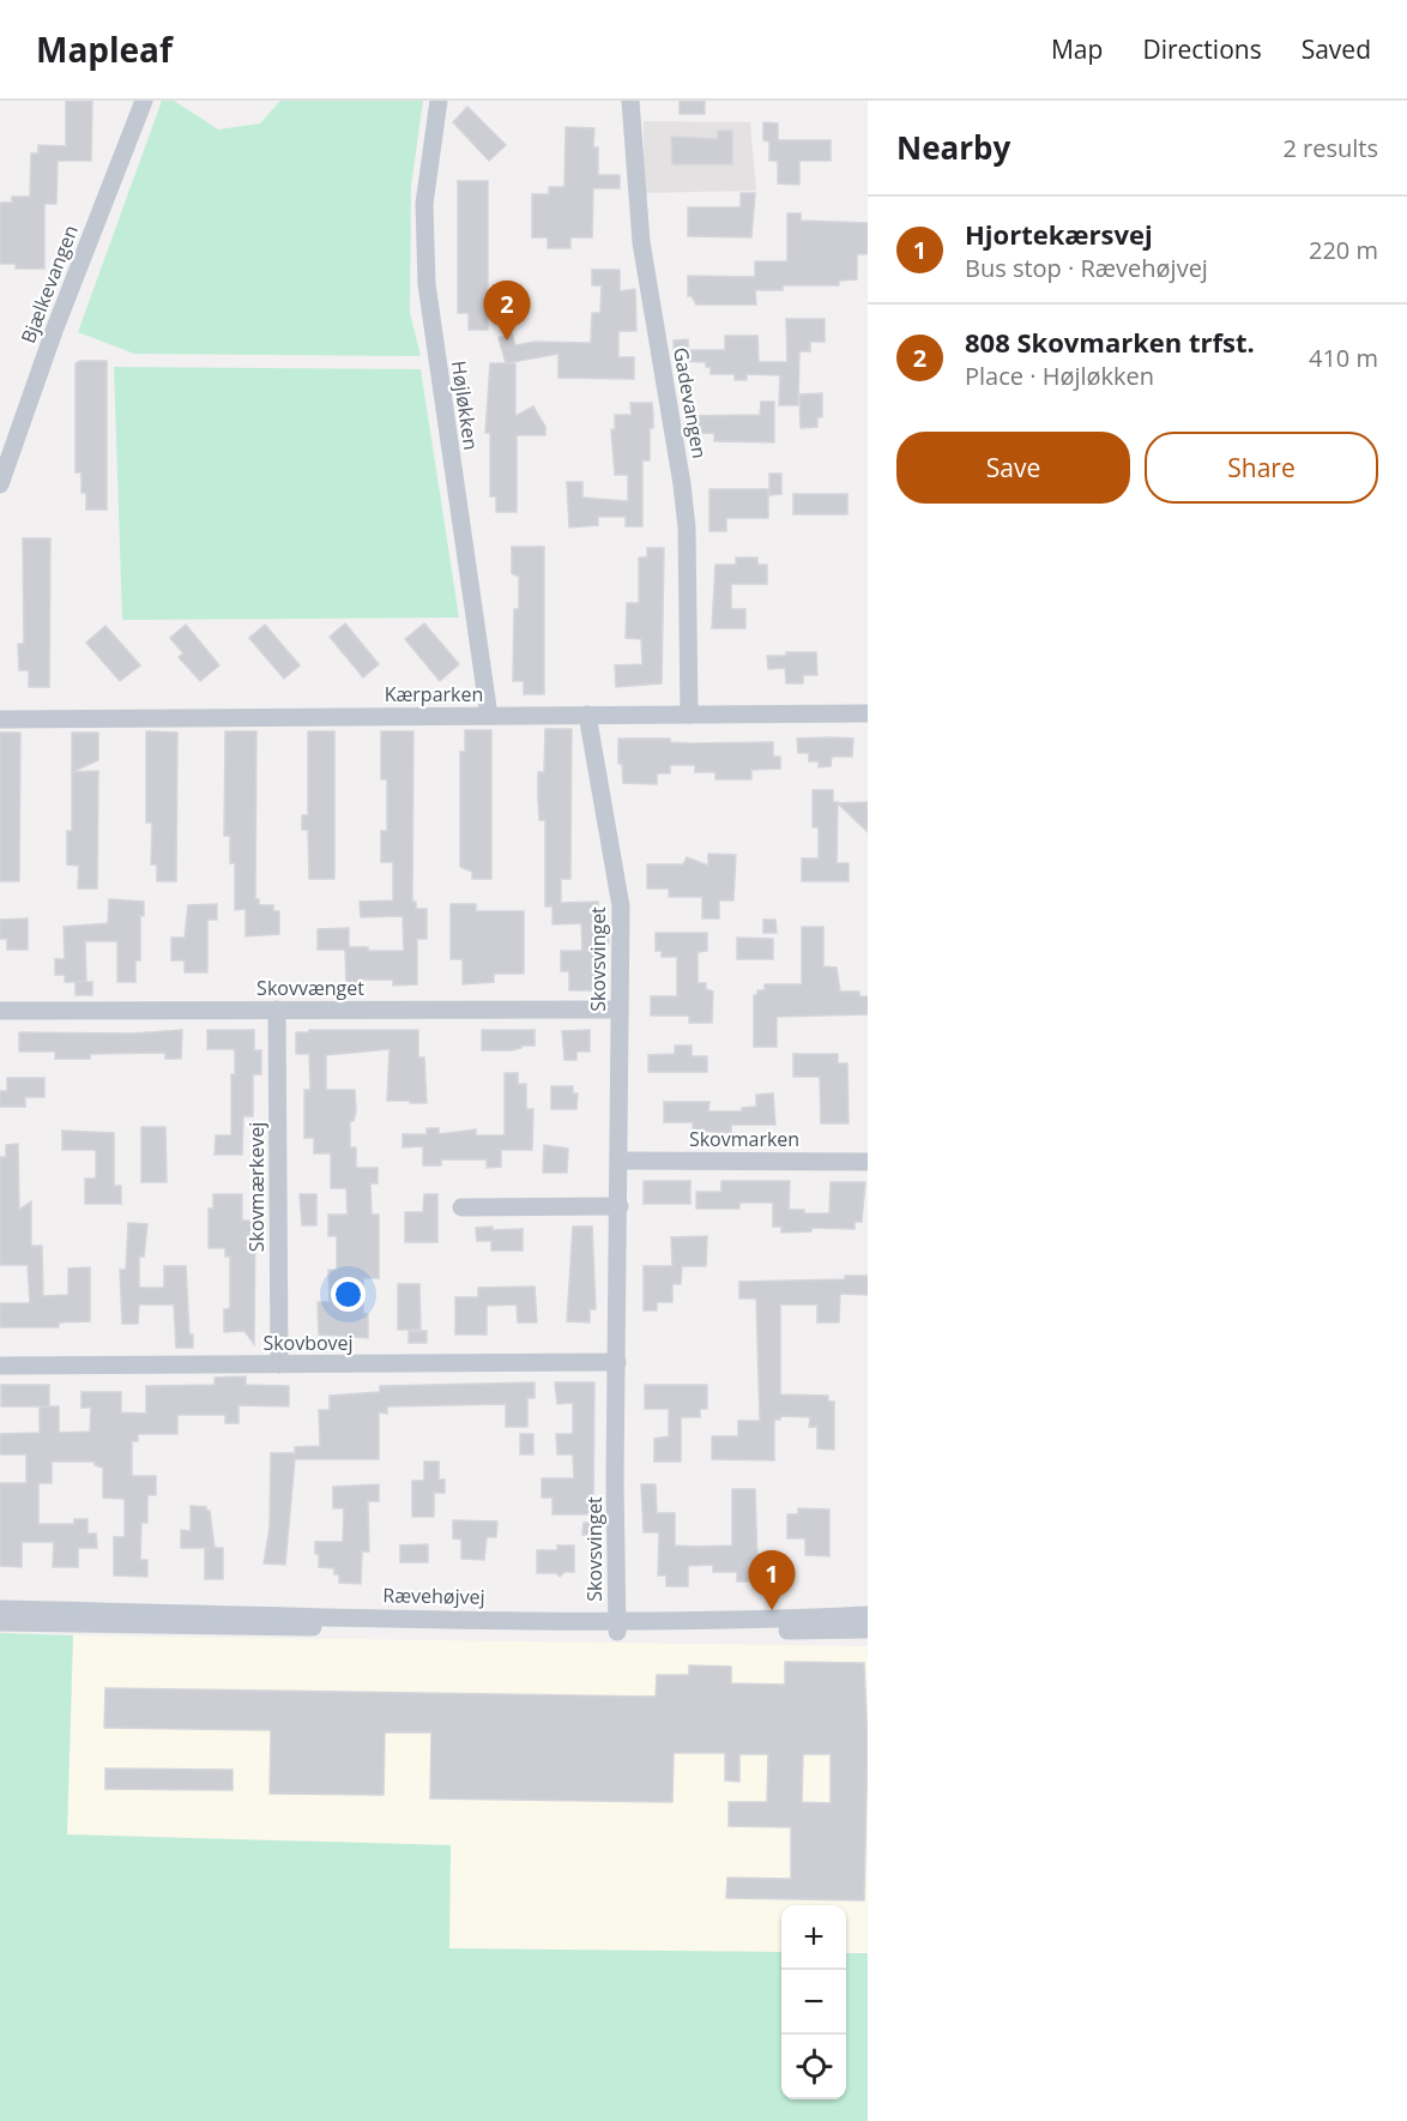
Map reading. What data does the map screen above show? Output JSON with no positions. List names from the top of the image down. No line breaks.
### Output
{"streets":{"street":["Bjælkevangen","Gadevangen","Højløkken","Kærparken","Skovsvinget","Skovvænget","Skovmarken","Skovmærkevej","Skovbovej","Rævehøjvej"]},"crossings":[["Gadevangen","Kærparken"],["Højløkken","Kærparken"],["Kærparken","Skovsvinget"],["Skovsvinget","Skovvænget"],["Skovsvinget","Skovmarken"],["Skovsvinget","Skovbovej"],["Skovsvinget","Rævehøjvej"],["Skovvænget","Skovmærkevej"],["Skovmærkevej","Skovbovej"]],"page":{"header":"Mapleaf","nav":["Map","Directions","Saved"],"heading":["Nearby","2 results"],"list":[{"mark":"1","name":"Hjortekærsvej","note":"Bus stop · Rævehøjvej","value":"220 m"},{"mark":"2","name":"808 Skovmarken trfst.","note":"Place · Højløkken","value":"410 m"}],"pins":["2","1"],"buttons":["Save","Share"],"map_buttons":["+","−"]}}
